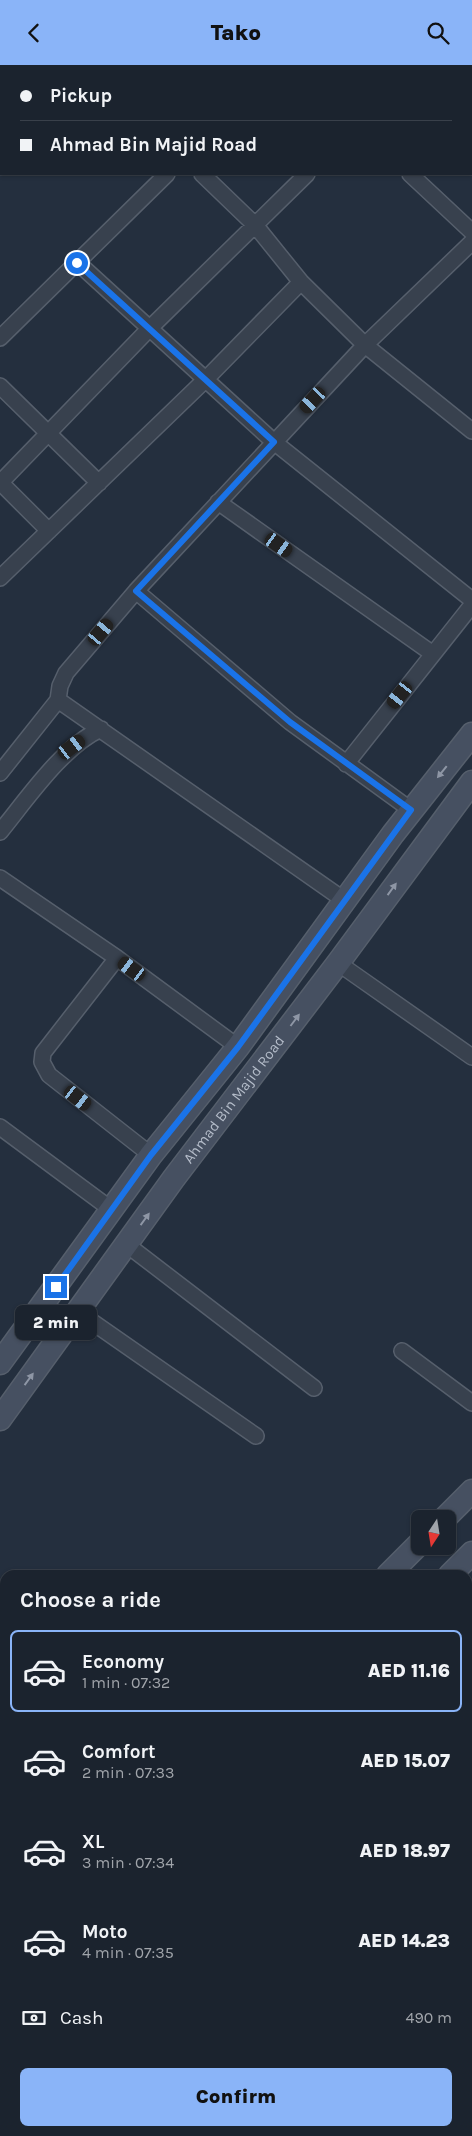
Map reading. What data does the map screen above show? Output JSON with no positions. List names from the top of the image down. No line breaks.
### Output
{"streets":{"main road":["Ahmad Bin Majid Road"]},"north":"bottom","page":{"header":"Tako","banner":["Pickup","Ahmad Bin Majid Road"],"bubble":"2 min","heading":"Choose a ride","list":[{"name":"Economy","note":"1 min · 07:32","value":"AED 11.16"},{"name":"Comfort","note":"2 min · 07:33","value":"AED 15.07"},{"name":"XL","note":"3 min · 07:34","value":"AED 18.97"},{"name":"Moto","note":"4 min · 07:35","value":"AED 14.23"}],"pay":["Cash","490 m"],"buttons":"Confirm"}}
